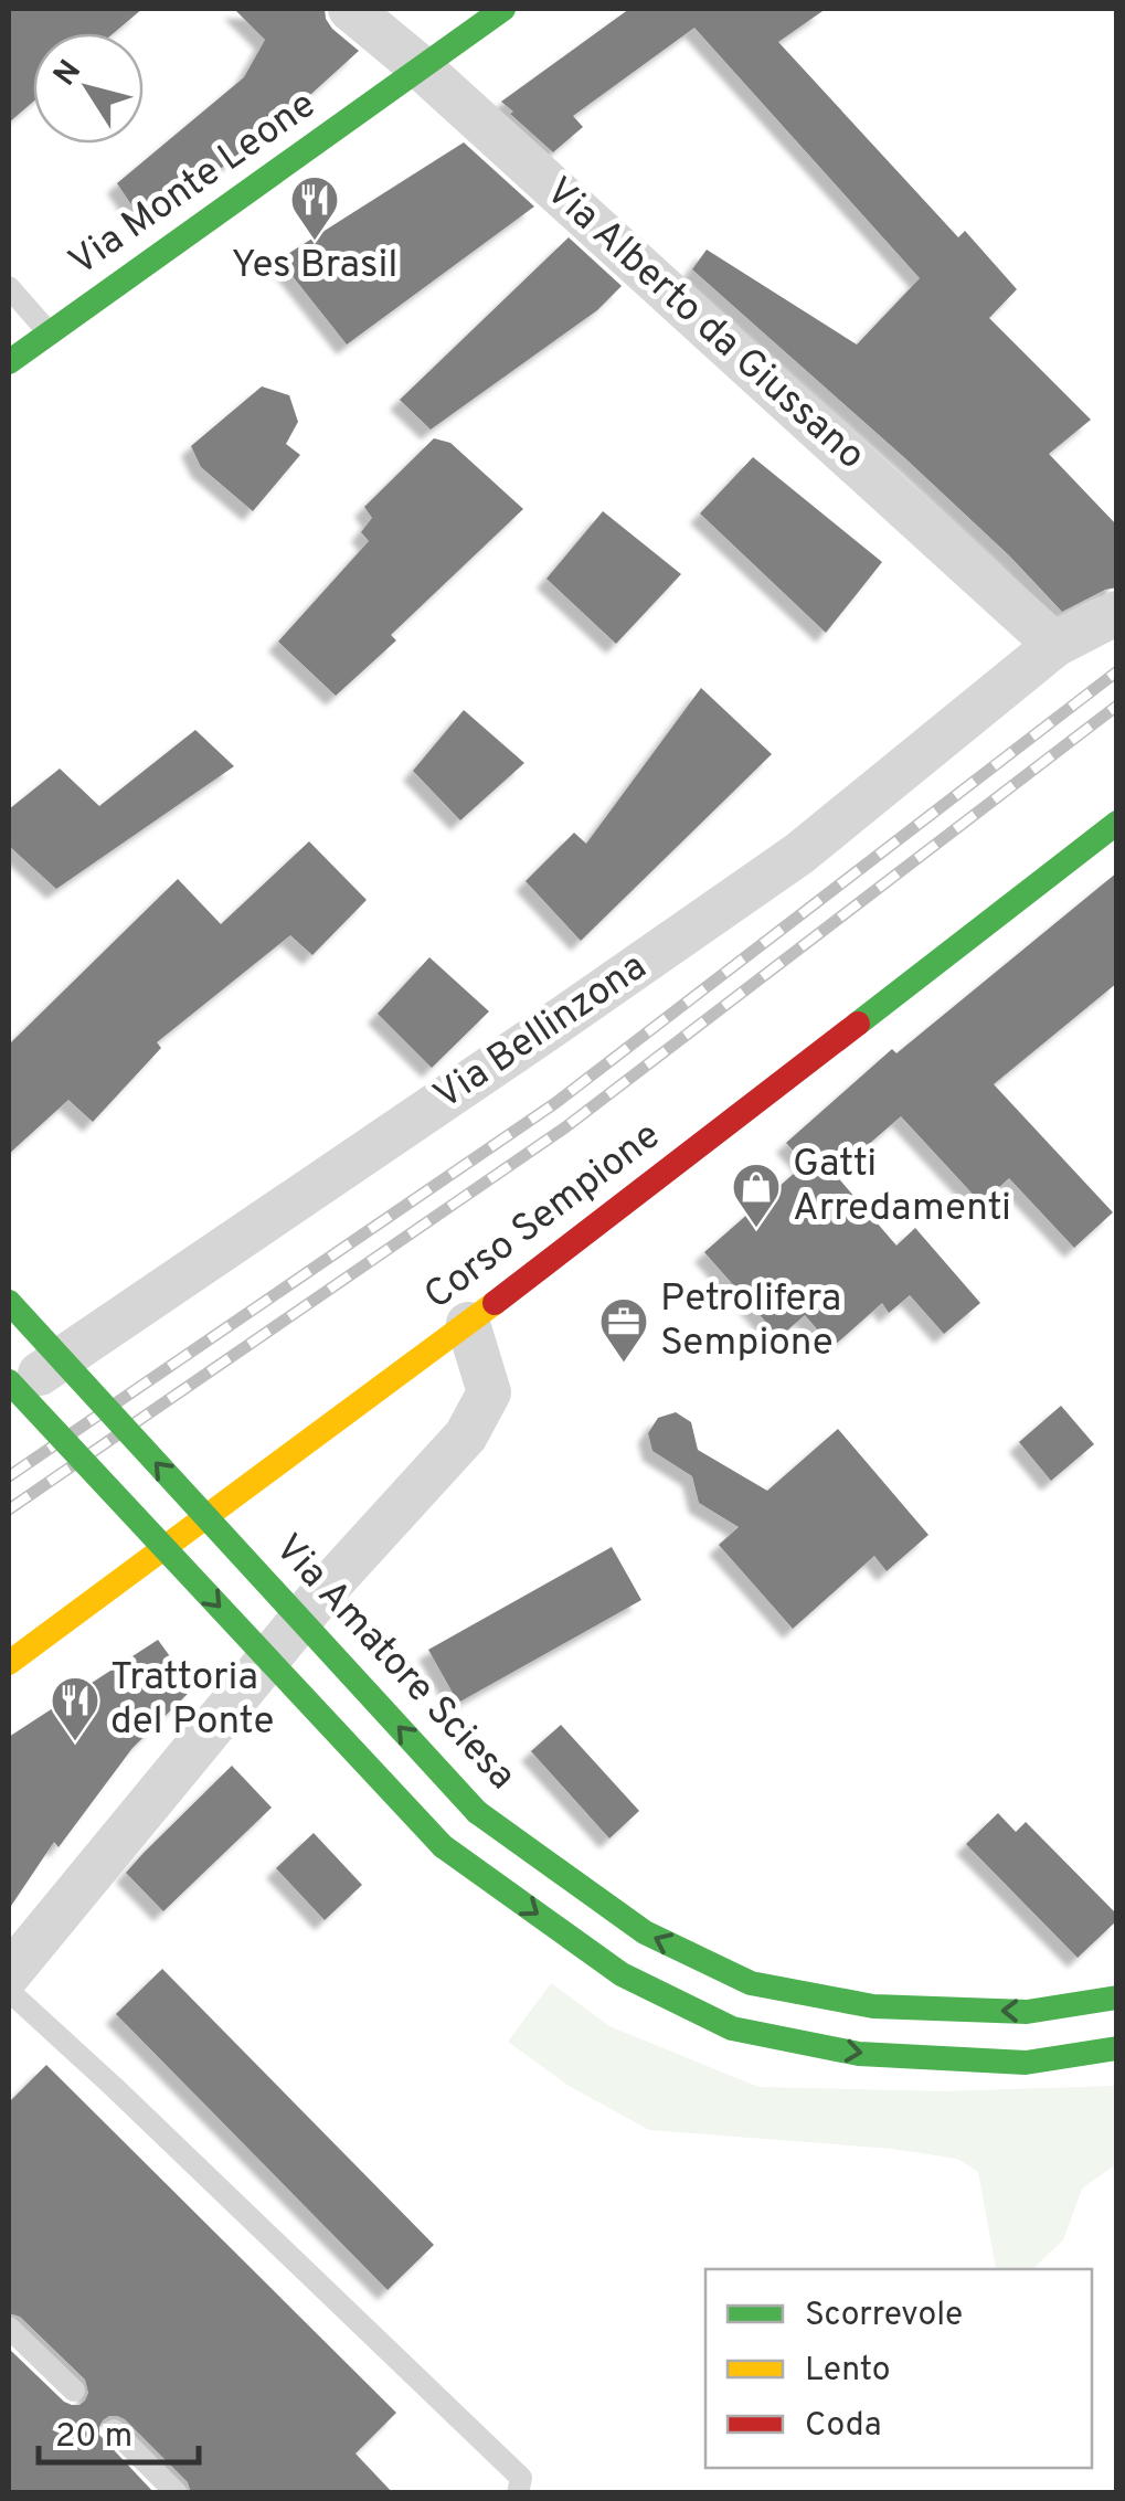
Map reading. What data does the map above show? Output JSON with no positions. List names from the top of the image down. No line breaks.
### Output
{"streets":{"street":["Via Monte Leone","Via Alberto da Giussano","Via Bellinzona","Corso Sempione","Via Amatore Sciesa"]},"crossings":[["Via Monte Leone","Via Alberto da Giussano"],["Via Alberto da Giussano","Via Bellinzona"]],"places":{"restaurant":["Yes Brasil","Trattoria del Ponte"],"shop":["Gatti Arredamenti"],"office":["Petrolifera Sempione"]},"legend":["Scorrevole","Lento","Coda"],"scale_bar":"20 m","north":"top left"}
